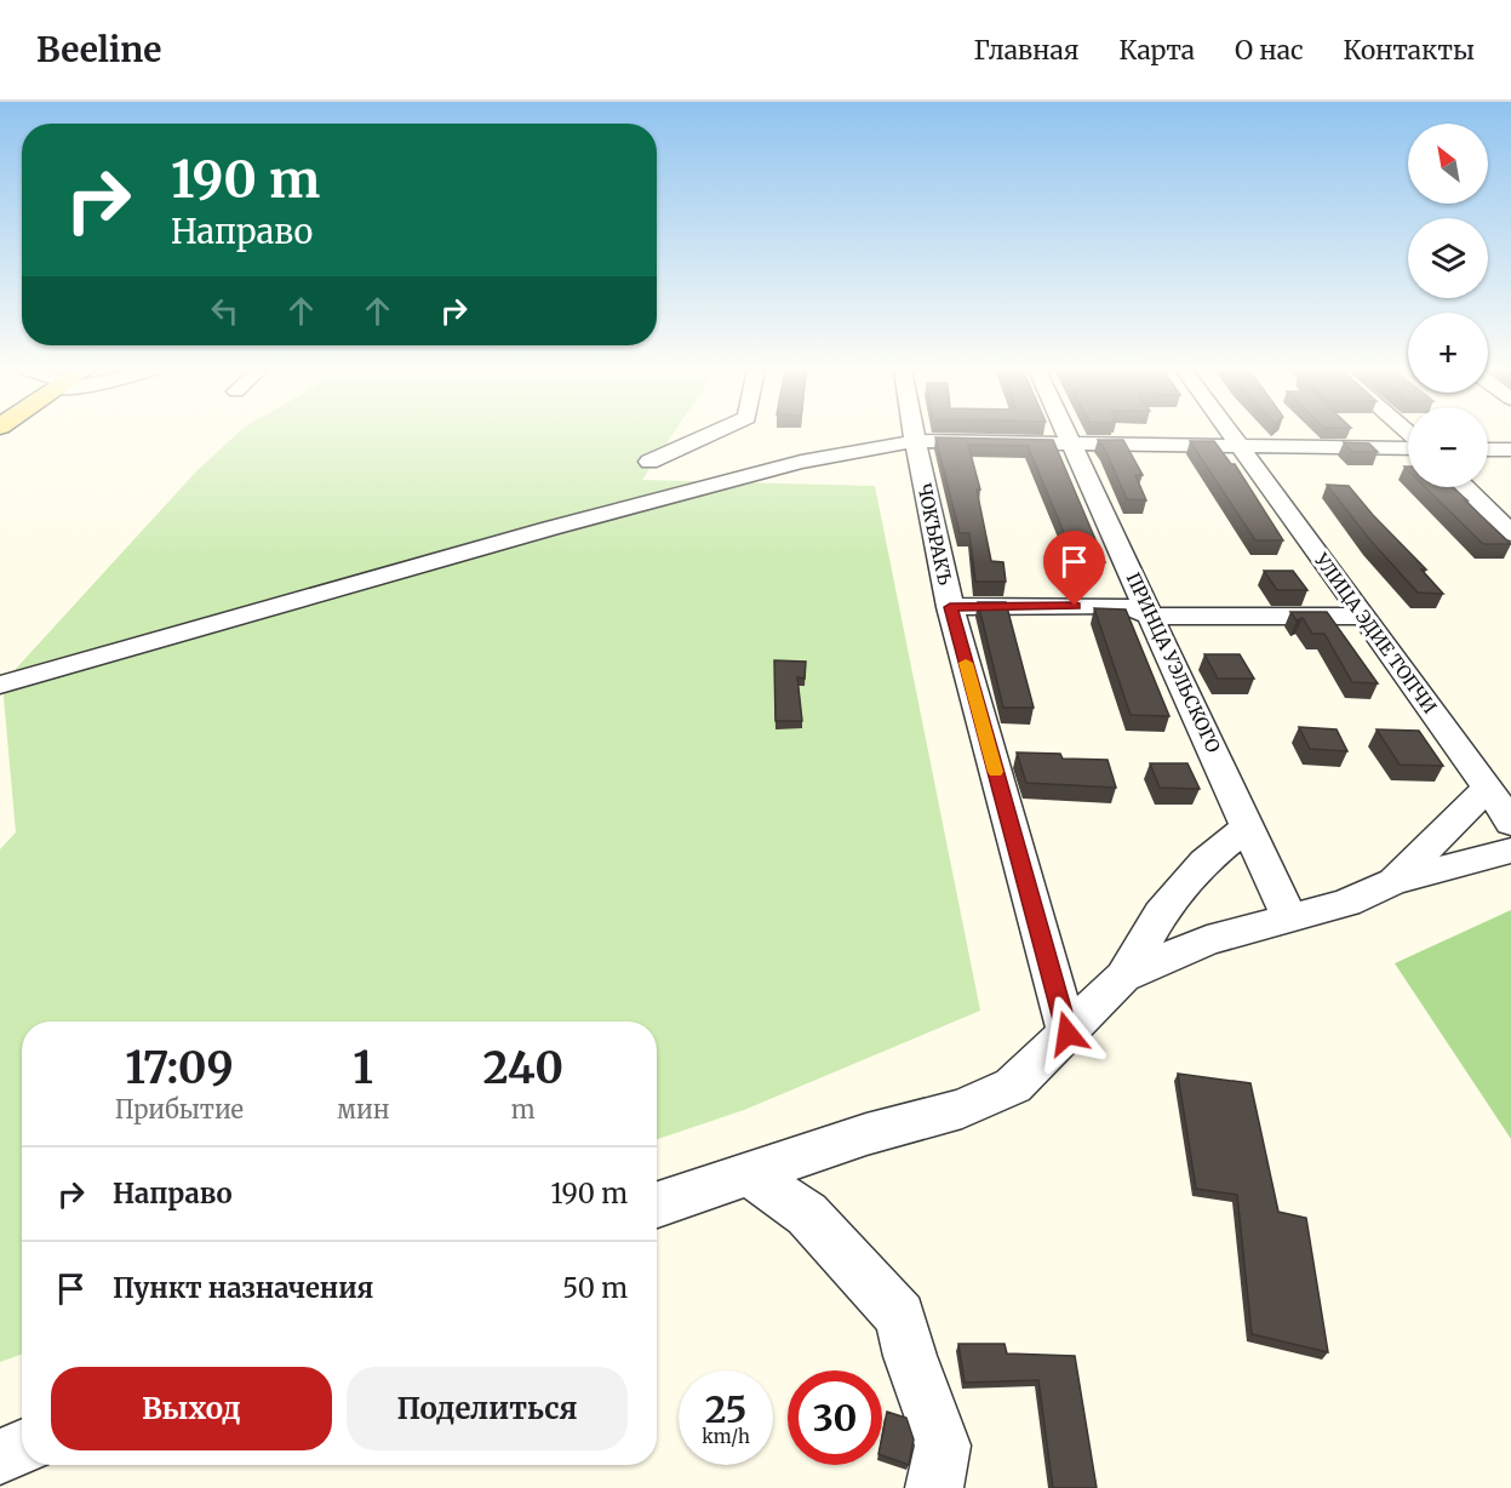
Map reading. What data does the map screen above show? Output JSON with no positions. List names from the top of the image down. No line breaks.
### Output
{"streets":{"street":["ЧОКЪРАКЪ","УЛИЦА ЭДИЕ ТОПЧИ","ПРИНЦА УЭЛЬСКОГО"]},"north":"top left","page":{"header":"Beeline","nav":["Главная","Карта","О нас","Контакты"],"map_buttons":["+","−"],"turn":["190 m","Направо"],"eta":["17:09","Прибытие","1","мин","240","m"],"list":[{"name":"Направо","value":"190 m"},{"name":"Пункт назначения","value":"50 m"}],"buttons":["Выход","Поделиться"],"speed":"25 km/h","limit":"30"}}
